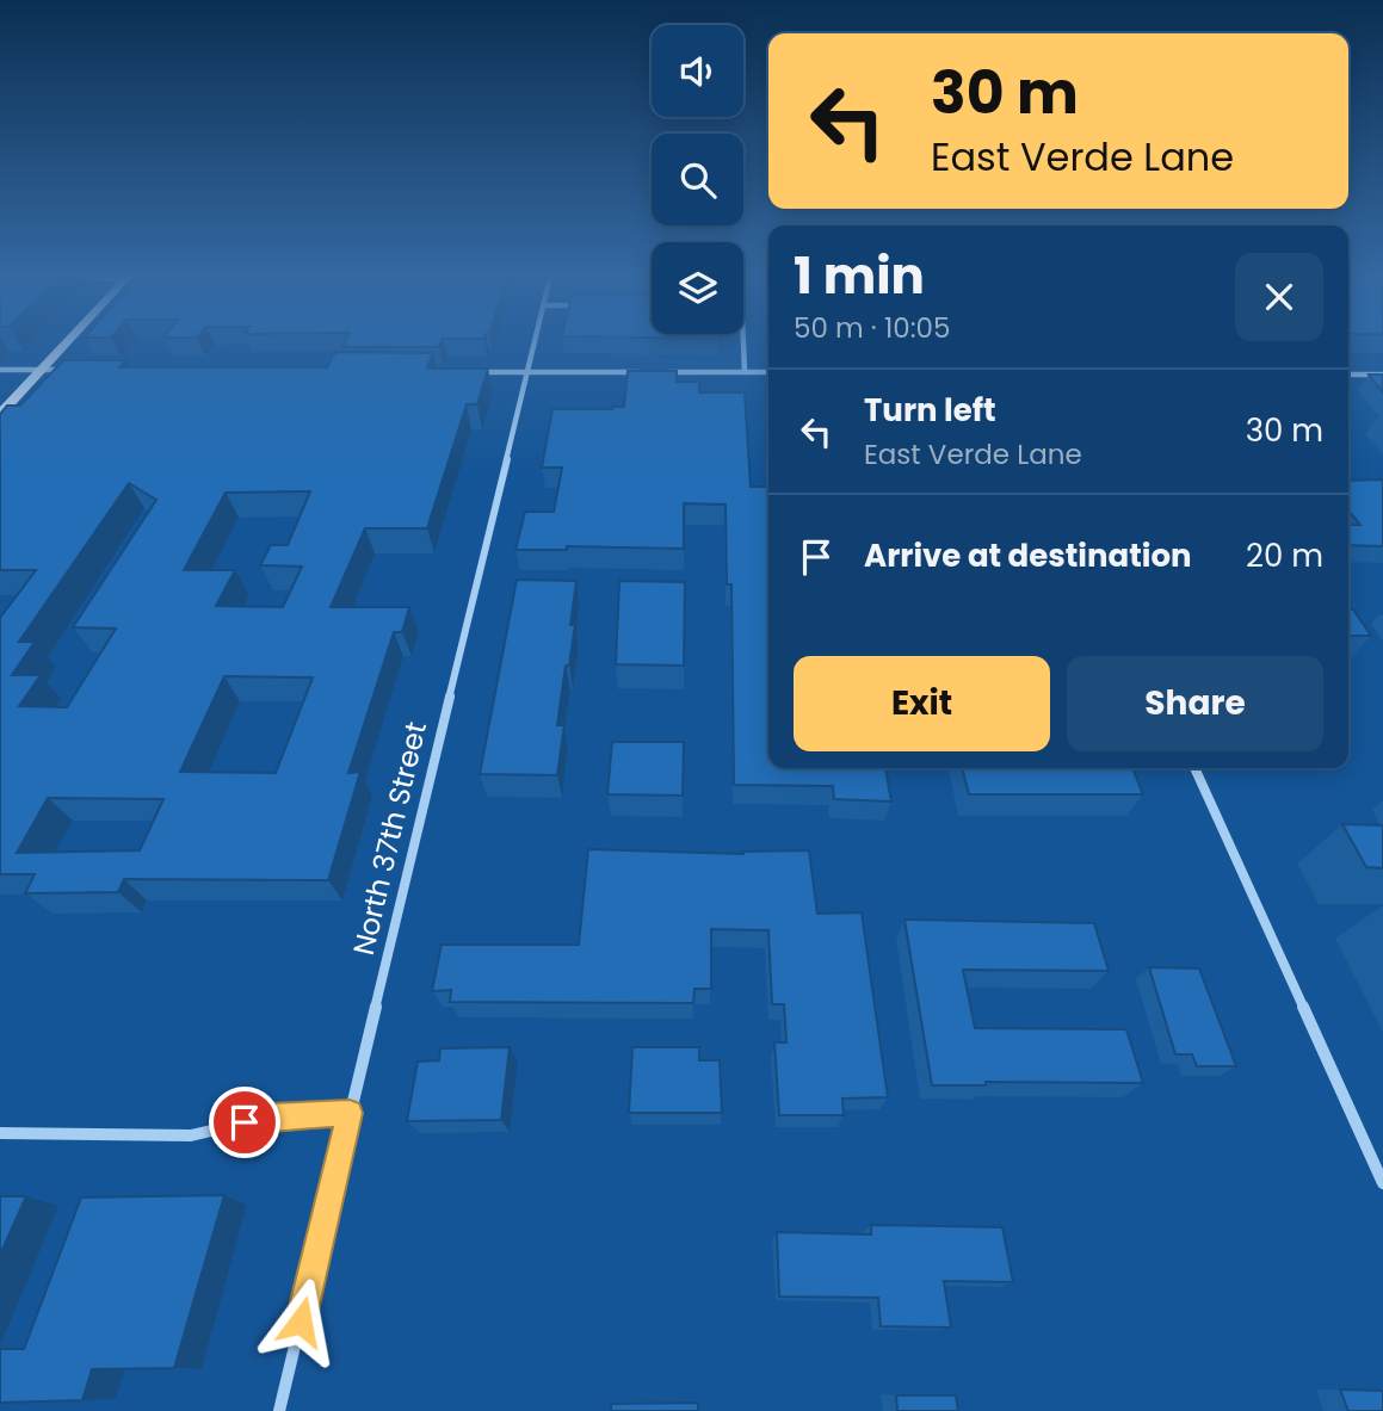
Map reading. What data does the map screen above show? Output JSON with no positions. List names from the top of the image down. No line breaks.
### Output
{"streets":{"street":["North 37th Street"]},"page":{"turn":["30 m","East Verde Lane"],"heading":["1 min","50 m · 10:05"],"list":[{"name":"Turn left","note":"East Verde Lane","value":"30 m"},{"name":"Arrive at destination","value":"20 m"}],"buttons":["Exit","Share"]}}
